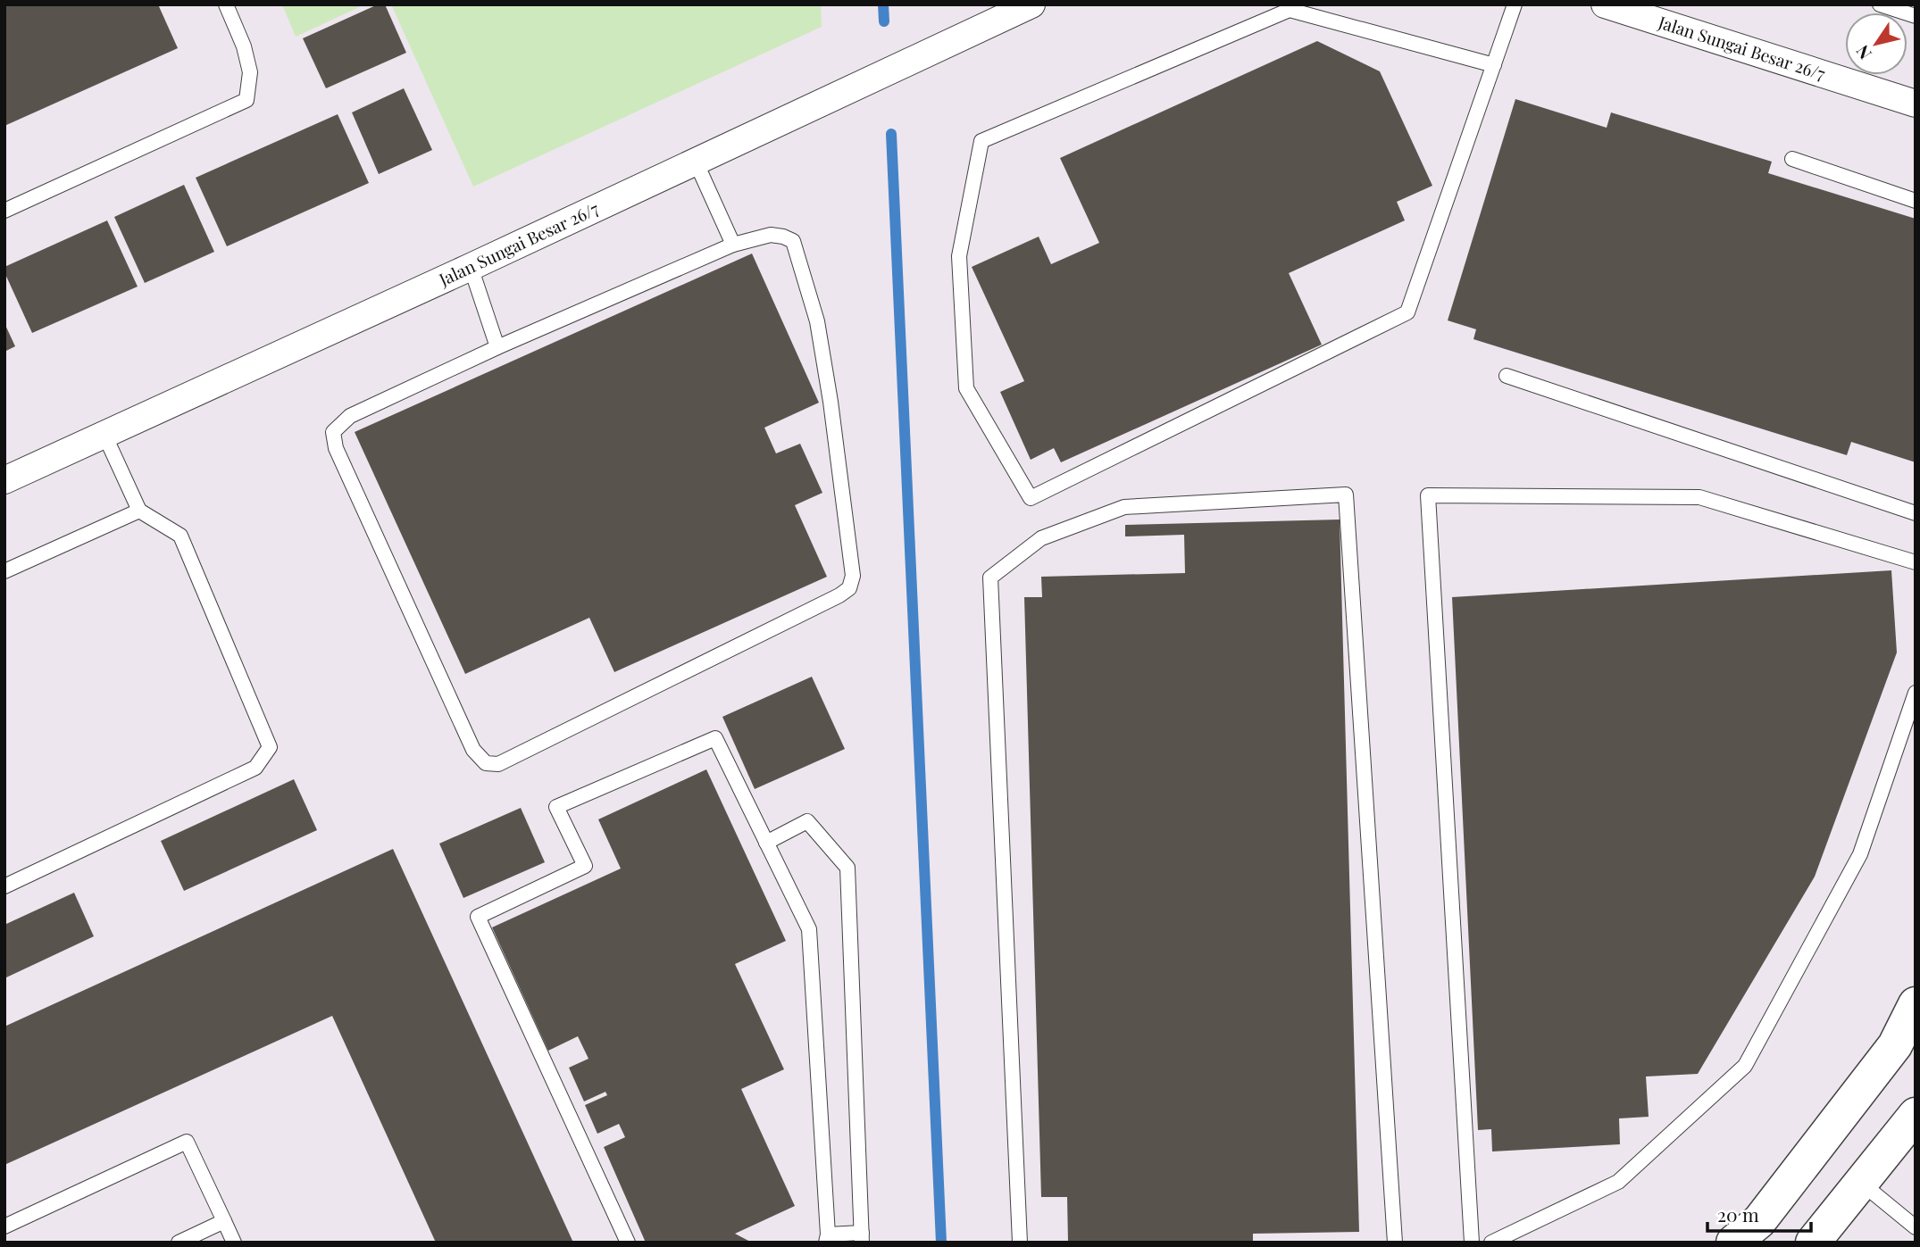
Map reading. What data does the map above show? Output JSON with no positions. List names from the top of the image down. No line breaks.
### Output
{"streets":{"street":["Jalan Sungai Besar 26/7"]},"scale_bar":"20 m","north":"bottom left"}
